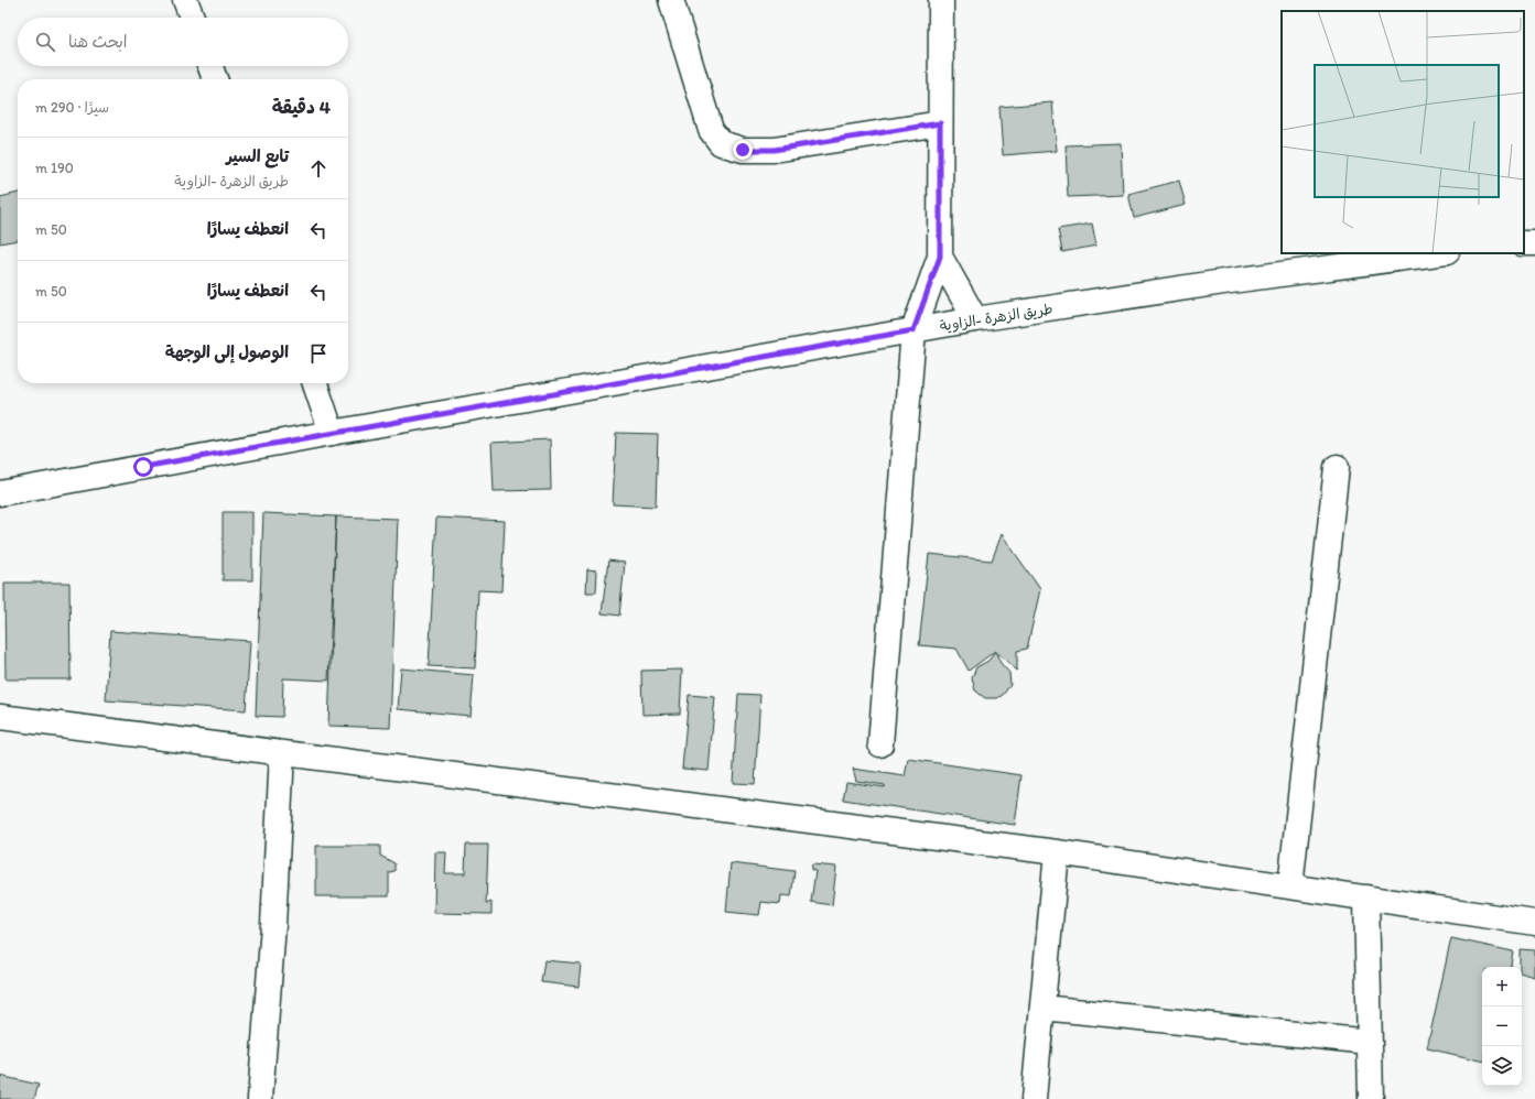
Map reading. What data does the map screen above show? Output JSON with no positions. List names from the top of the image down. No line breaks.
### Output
{"streets":{"street":["طريق الزهرة -الزاوية"]},"page":{"search":"ابحث هنا","heading":["4 دقيقة","سيرًا · 290 m"],"list":[["تابع السير","طريق الزهرة -الزاوية","190 m"],["انعطف يسارًا","50 m"],["انعطف يسارًا","50 m"],"الوصول إلى الوجهة"],"map_buttons":["+","−"]}}
